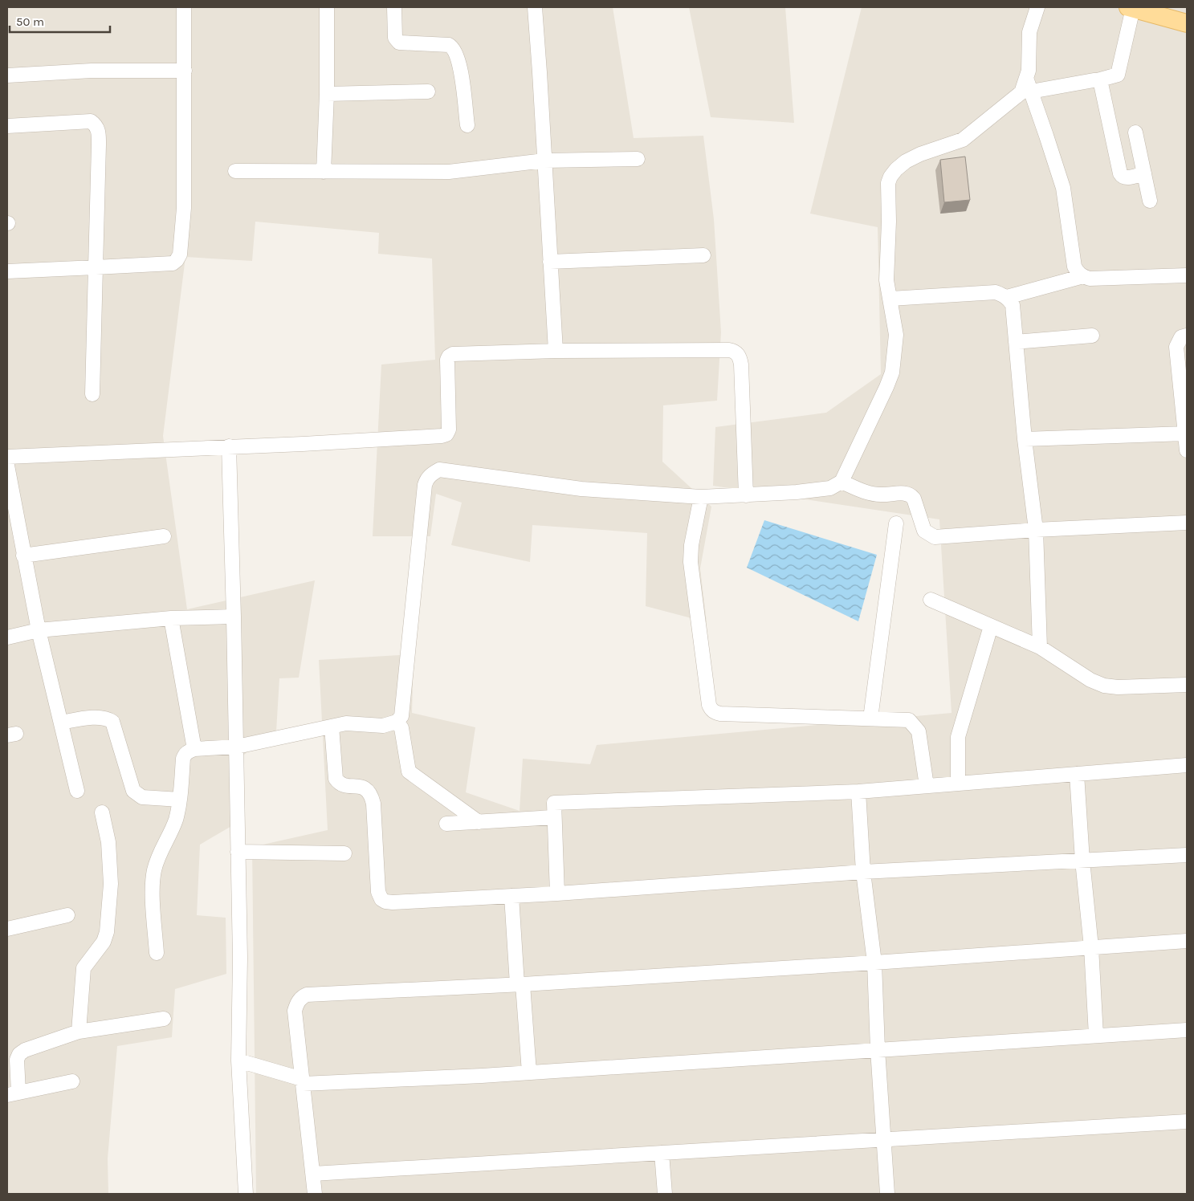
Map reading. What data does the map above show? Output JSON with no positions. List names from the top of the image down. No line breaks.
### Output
{"scale_bar":"50 m"}
